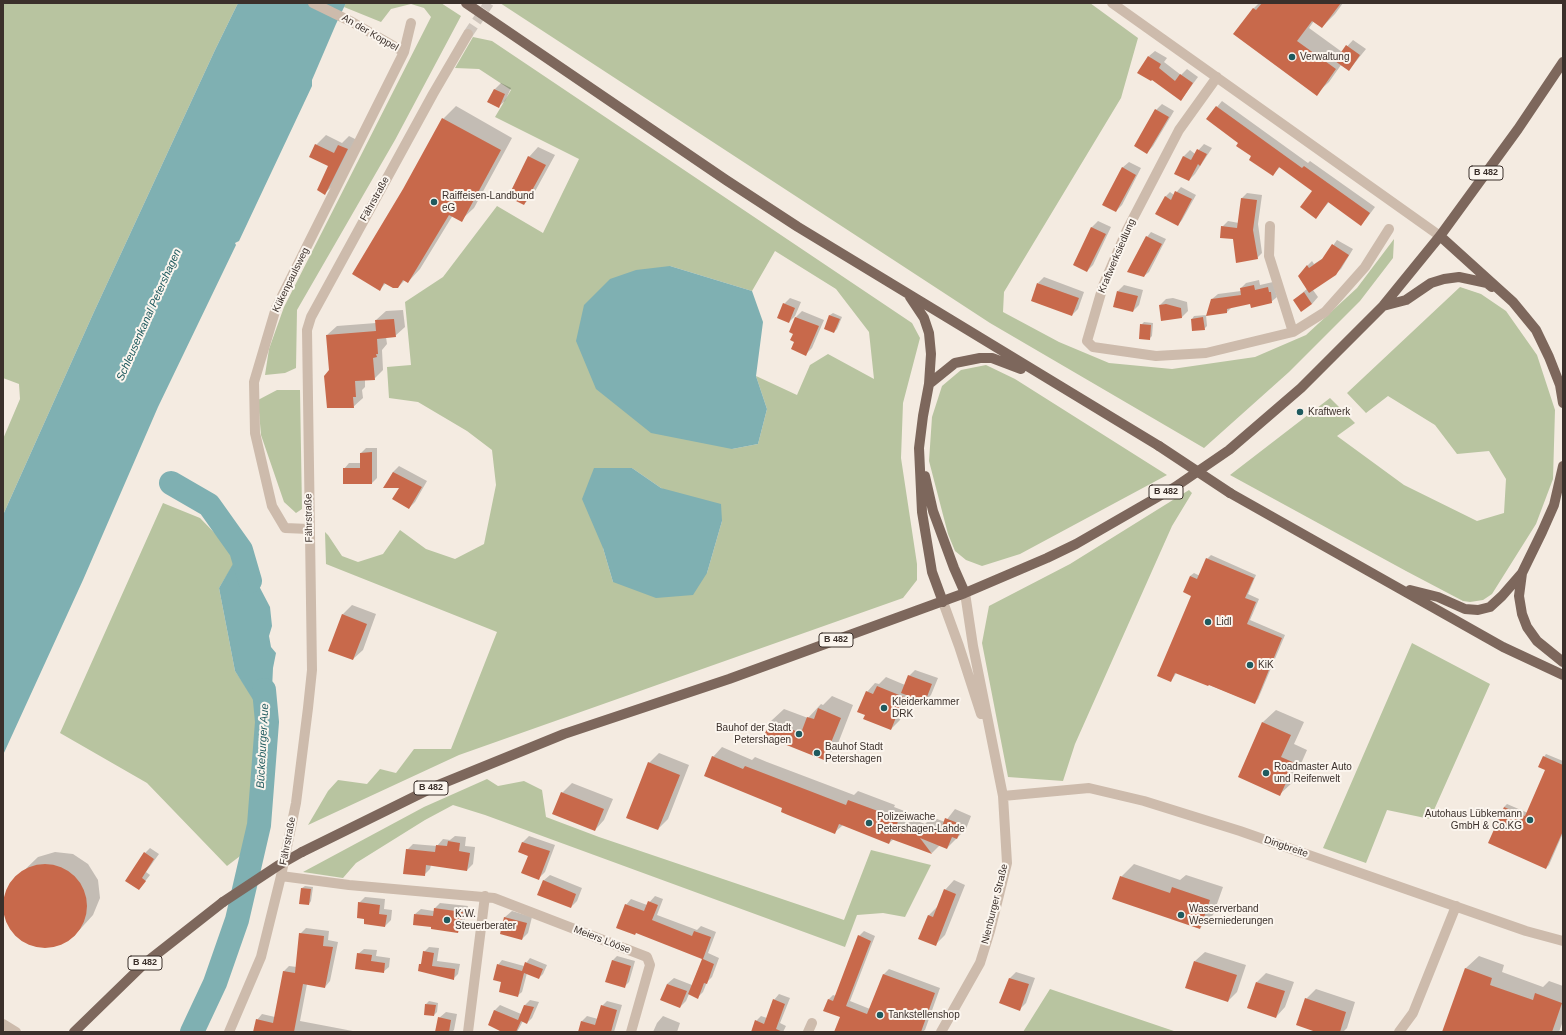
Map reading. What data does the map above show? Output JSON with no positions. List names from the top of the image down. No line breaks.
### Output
{"streets":{"main road":["B 482"],"street":["An der Koppel","Fährstraße","Kraftwerksiedlung","Kükenpaulsweg","Dingbreite","Nienburger Straße","Meiers Lööse"]},"crossings":[["An der Koppel","Kükenpaulsweg"],["B 482","Nienburger Straße"],["Fährstraße","Kükenpaulsweg"],["Fährstraße","Meiers Lööse"],["Dingbreite","Nienburger Straße"]],"water":["Schleusenkanal Petershagen","Bückeburger Aue"],"places":["Verwaltung","Raiffeisen-Landbund eG","Kraftwerk","Lidl","KiK","Kleiderkammer DRK","Bauhof der Stadt Petershagen","Bauhof Stadt Petershagen","Roadmaster Auto und Reifenwelt","Autohaus Lübkemann GmbH & Co.KG","Polizeiwache Petershagen-Lahde","Wasserverband Weserniederungen","K.W. Steuerberater","Tankstellenshop"]}
